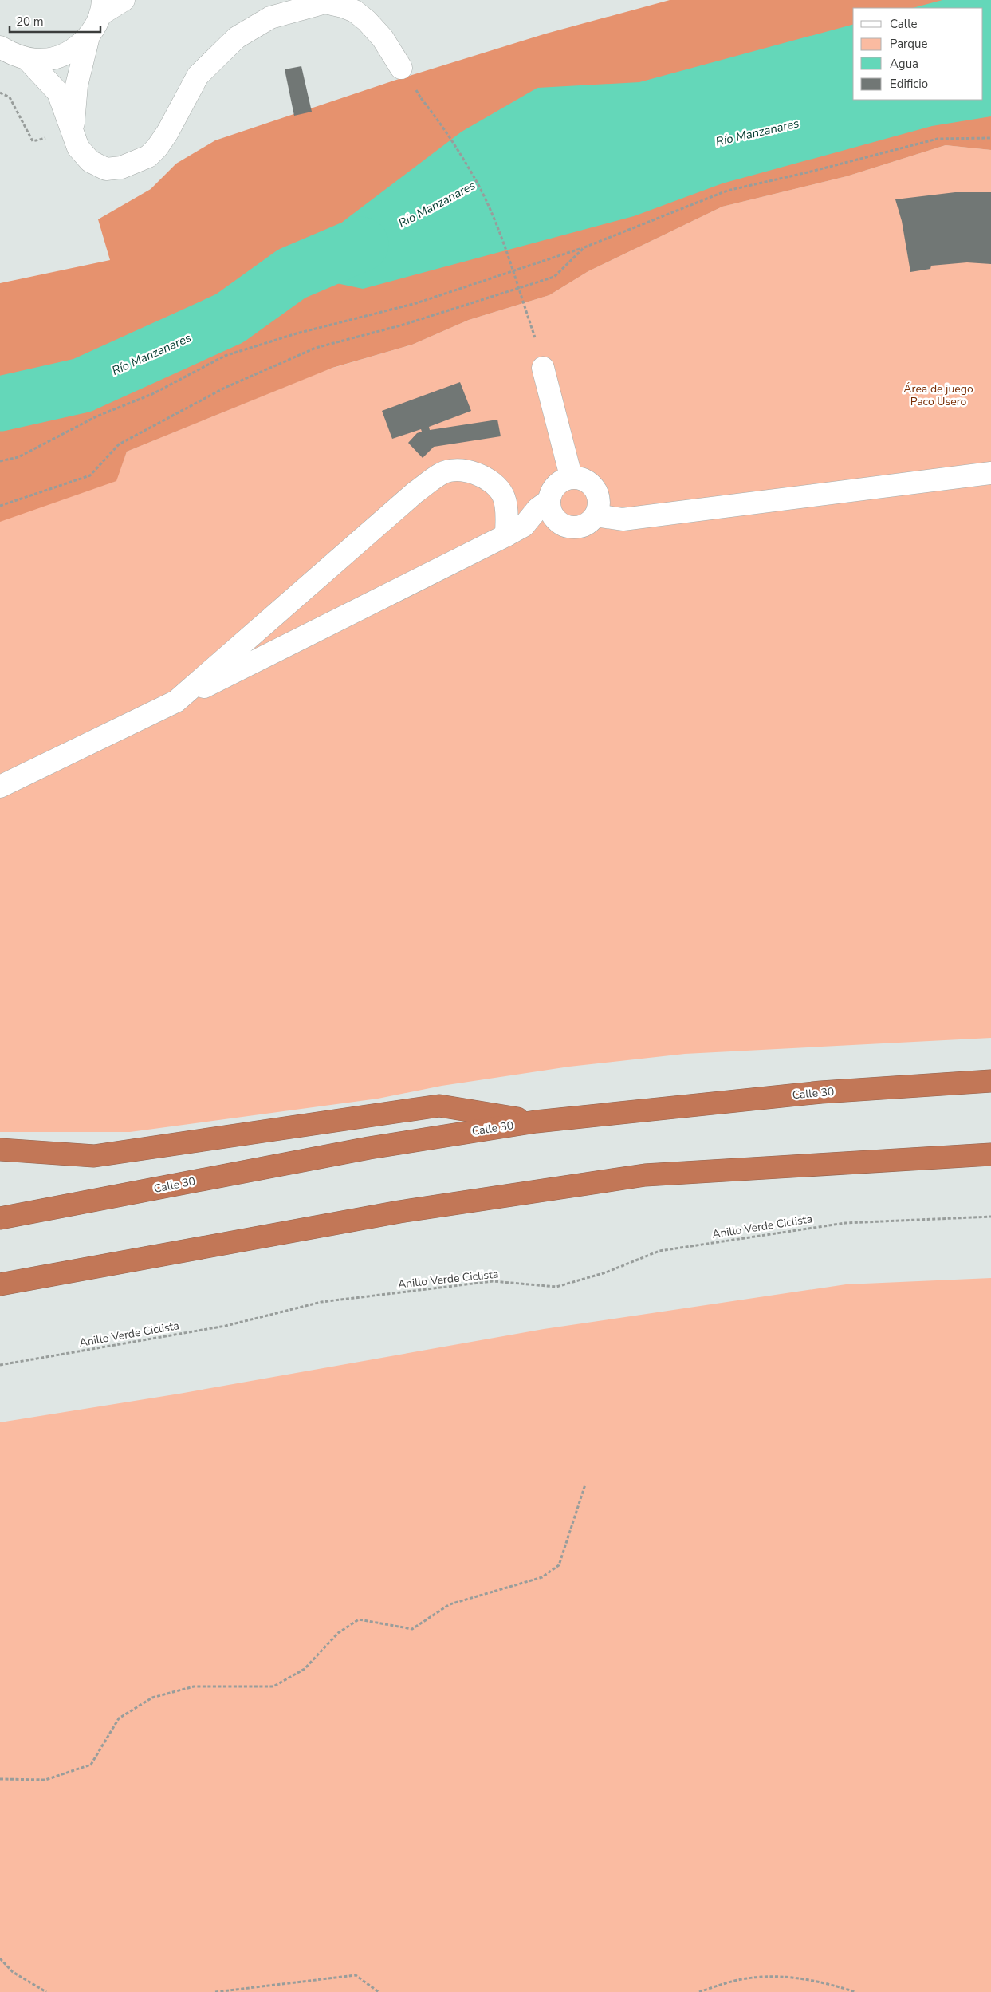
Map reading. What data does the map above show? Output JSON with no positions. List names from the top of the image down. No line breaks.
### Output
{"streets":{"highway":["Calle 30"],"path":["Anillo Verde Ciclista"]},"water":["Río Manzanares"],"parks":["Área de juego Paco Usero"],"legend":["Calle","Parque","Agua","Edificio"],"scale_bar":"20 m"}
